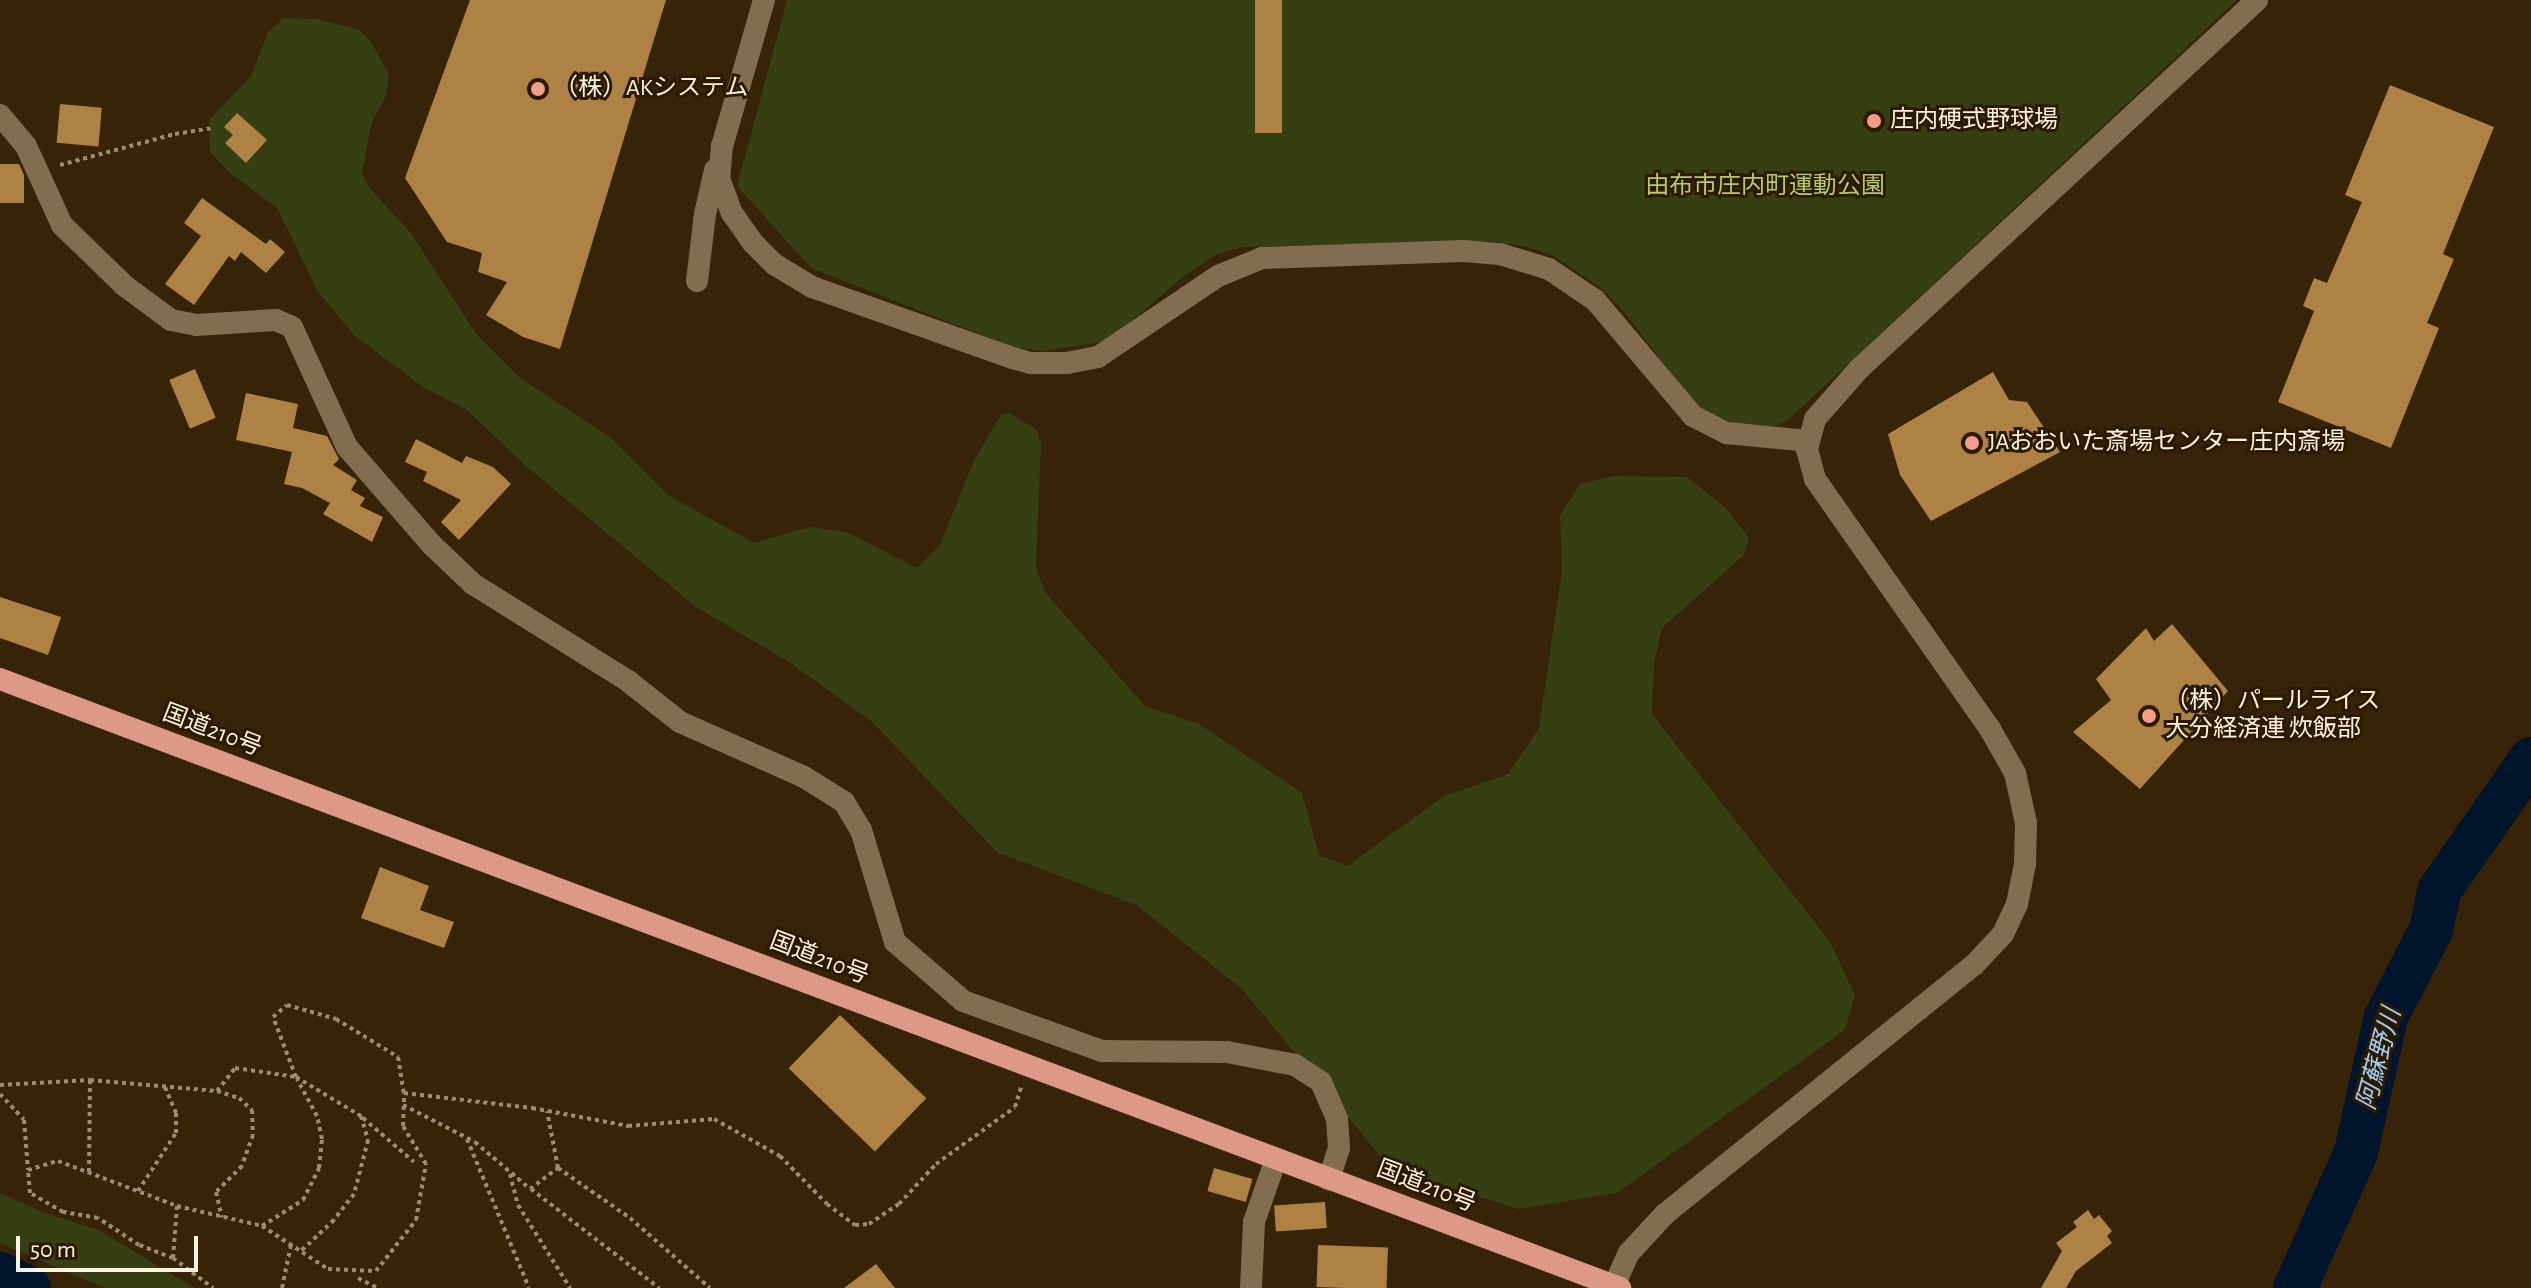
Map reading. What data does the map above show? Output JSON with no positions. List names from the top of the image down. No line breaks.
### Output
{"streets":{"highway":["国道210号"]},"water":["阿蘇野川"],"parks":["由布市庄内町運動公園"],"places":["（株）AKシステム","庄内硬式野球場","JAおおいた斎場センター庄内斎場","（株）パールライス 大分経済連 炊飯部"],"scale_bar":"50 m"}
